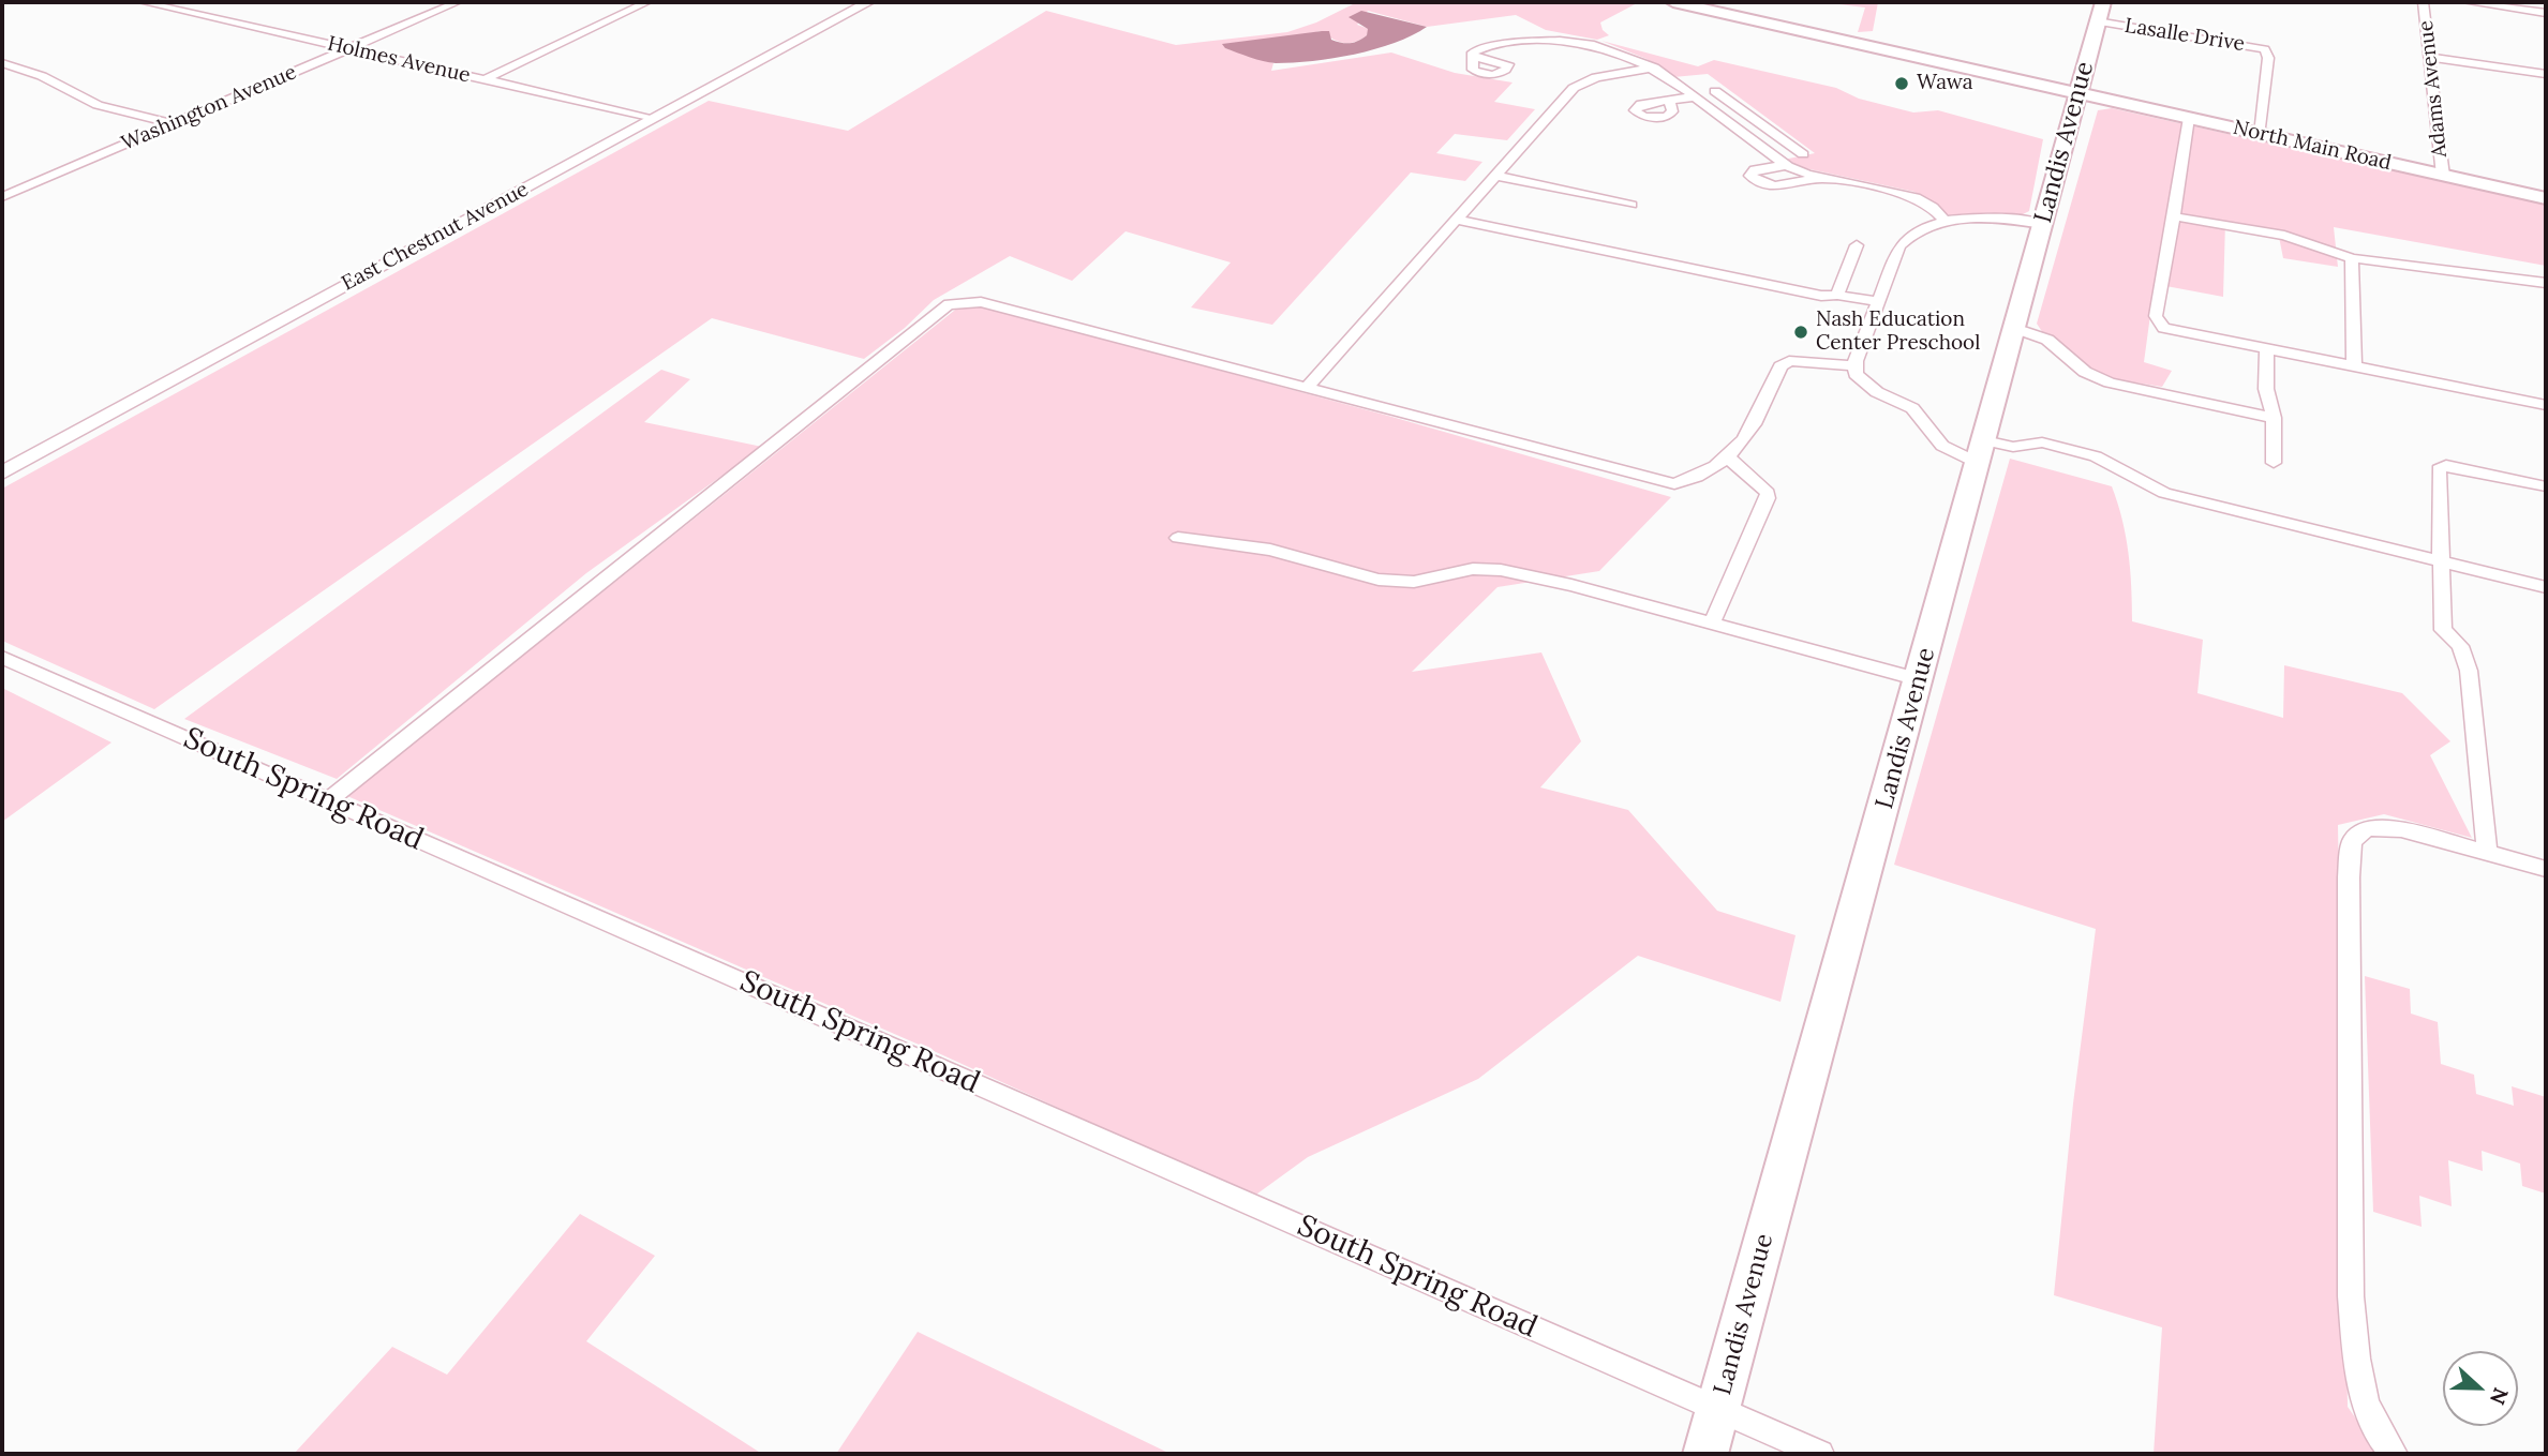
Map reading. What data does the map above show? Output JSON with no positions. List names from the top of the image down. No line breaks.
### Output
{"streets":{"main road":["Landis Avenue","North Main Road"],"street":["Lasalle Drive","Holmes Avenue","Adams Avenue","Washington Avenue","East Chestnut Avenue","South Spring Road"]},"crossings":[["Lasalle Drive","Landis Avenue"],["Lasalle Drive","North Main Road"],["Holmes Avenue","Washington Avenue"],["Holmes Avenue","East Chestnut Avenue"],["Adams Avenue","North Main Road"],["Landis Avenue","North Main Road"],["Landis Avenue","South Spring Road"]],"places":["Wawa","Nash Education Center Preschool"],"north":"right"}
